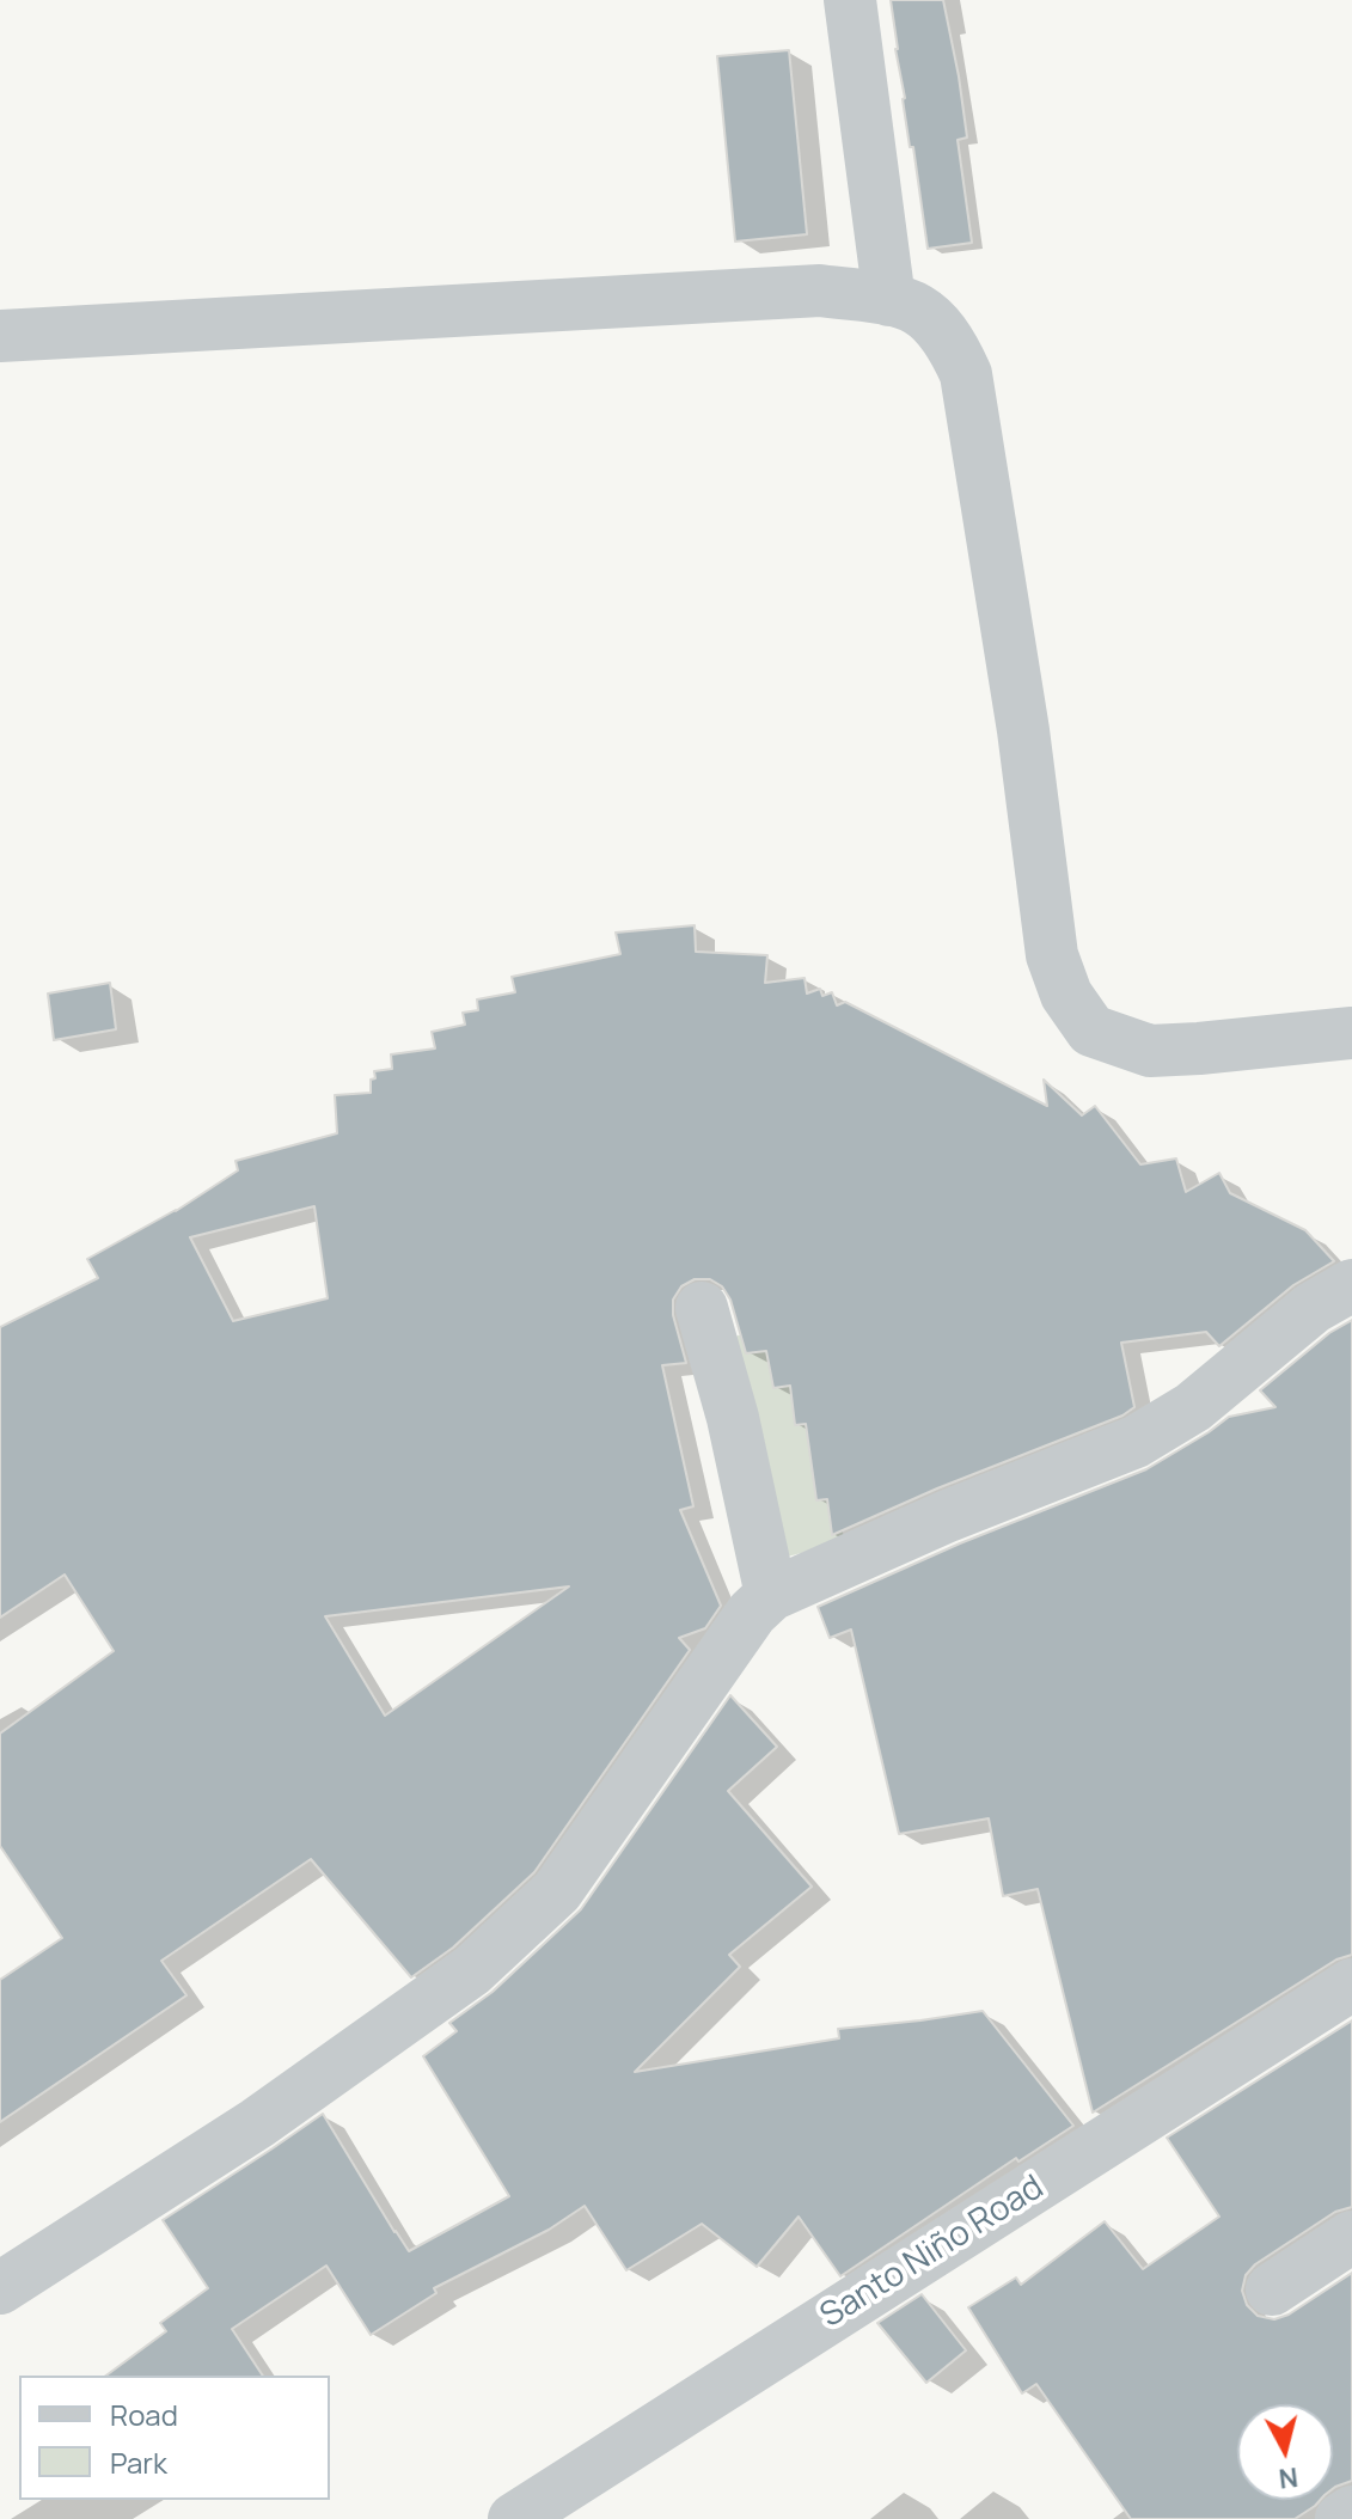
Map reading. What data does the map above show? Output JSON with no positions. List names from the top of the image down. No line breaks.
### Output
{"streets":{"street":["Santo Niño Road"]},"legend":["Road","Park"],"north":"bottom"}
